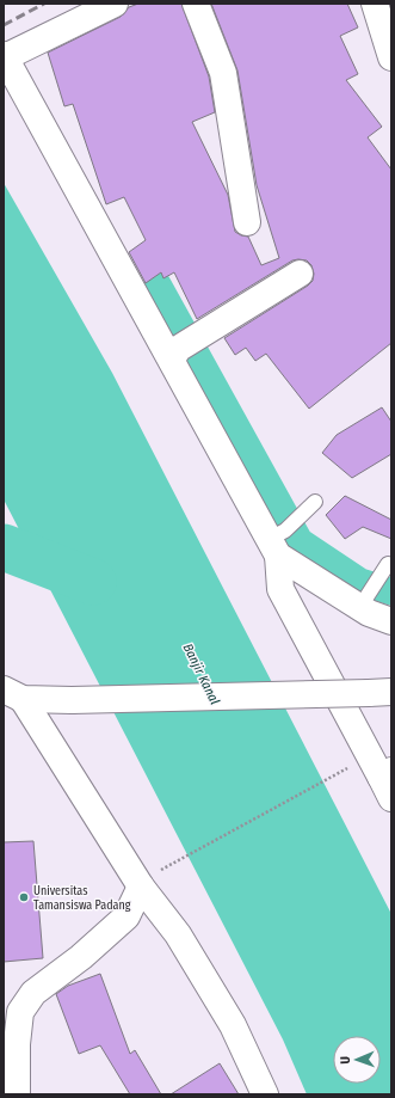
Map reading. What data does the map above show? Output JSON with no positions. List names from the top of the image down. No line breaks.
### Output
{"water":["Banjir Kanal"],"places":["Universitas Tamansiswa Padang"],"north":"left"}
